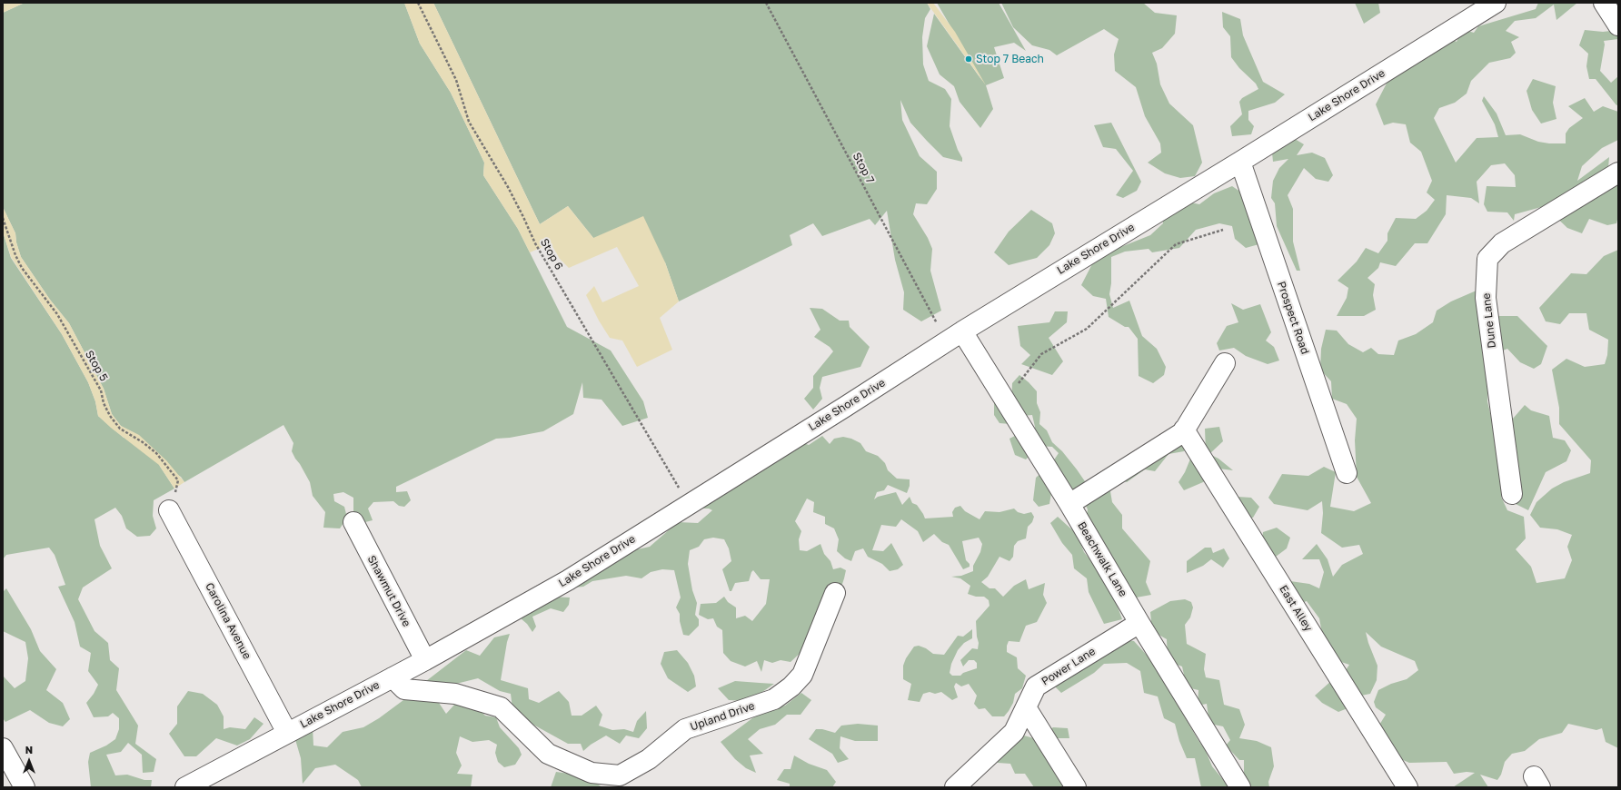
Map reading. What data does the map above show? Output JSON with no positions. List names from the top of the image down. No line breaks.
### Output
{"streets":{"street":["Lake Shore Drive","Prospect Road","Dune Lane","Beachwalk Lane","Shawmut Drive","East Alley","Carolina Avenue","Power Lane","Upland Drive"],"path":["Stop 7","Stop 6","Stop 5"]},"crossings":[["Lake Shore Drive","Stop 7"],["Lake Shore Drive","Stop 6"],["Lake Shore Drive","Prospect Road"],["Lake Shore Drive","Beachwalk Lane"],["Lake Shore Drive","Shawmut Drive"],["Lake Shore Drive","Carolina Avenue"],["Lake Shore Drive","Upland Drive"],["Stop 7","Beachwalk Lane"],["Stop 5","Carolina Avenue"],["Beachwalk Lane","Power Lane"]],"places":["Stop 7 Beach"],"north":"top"}
